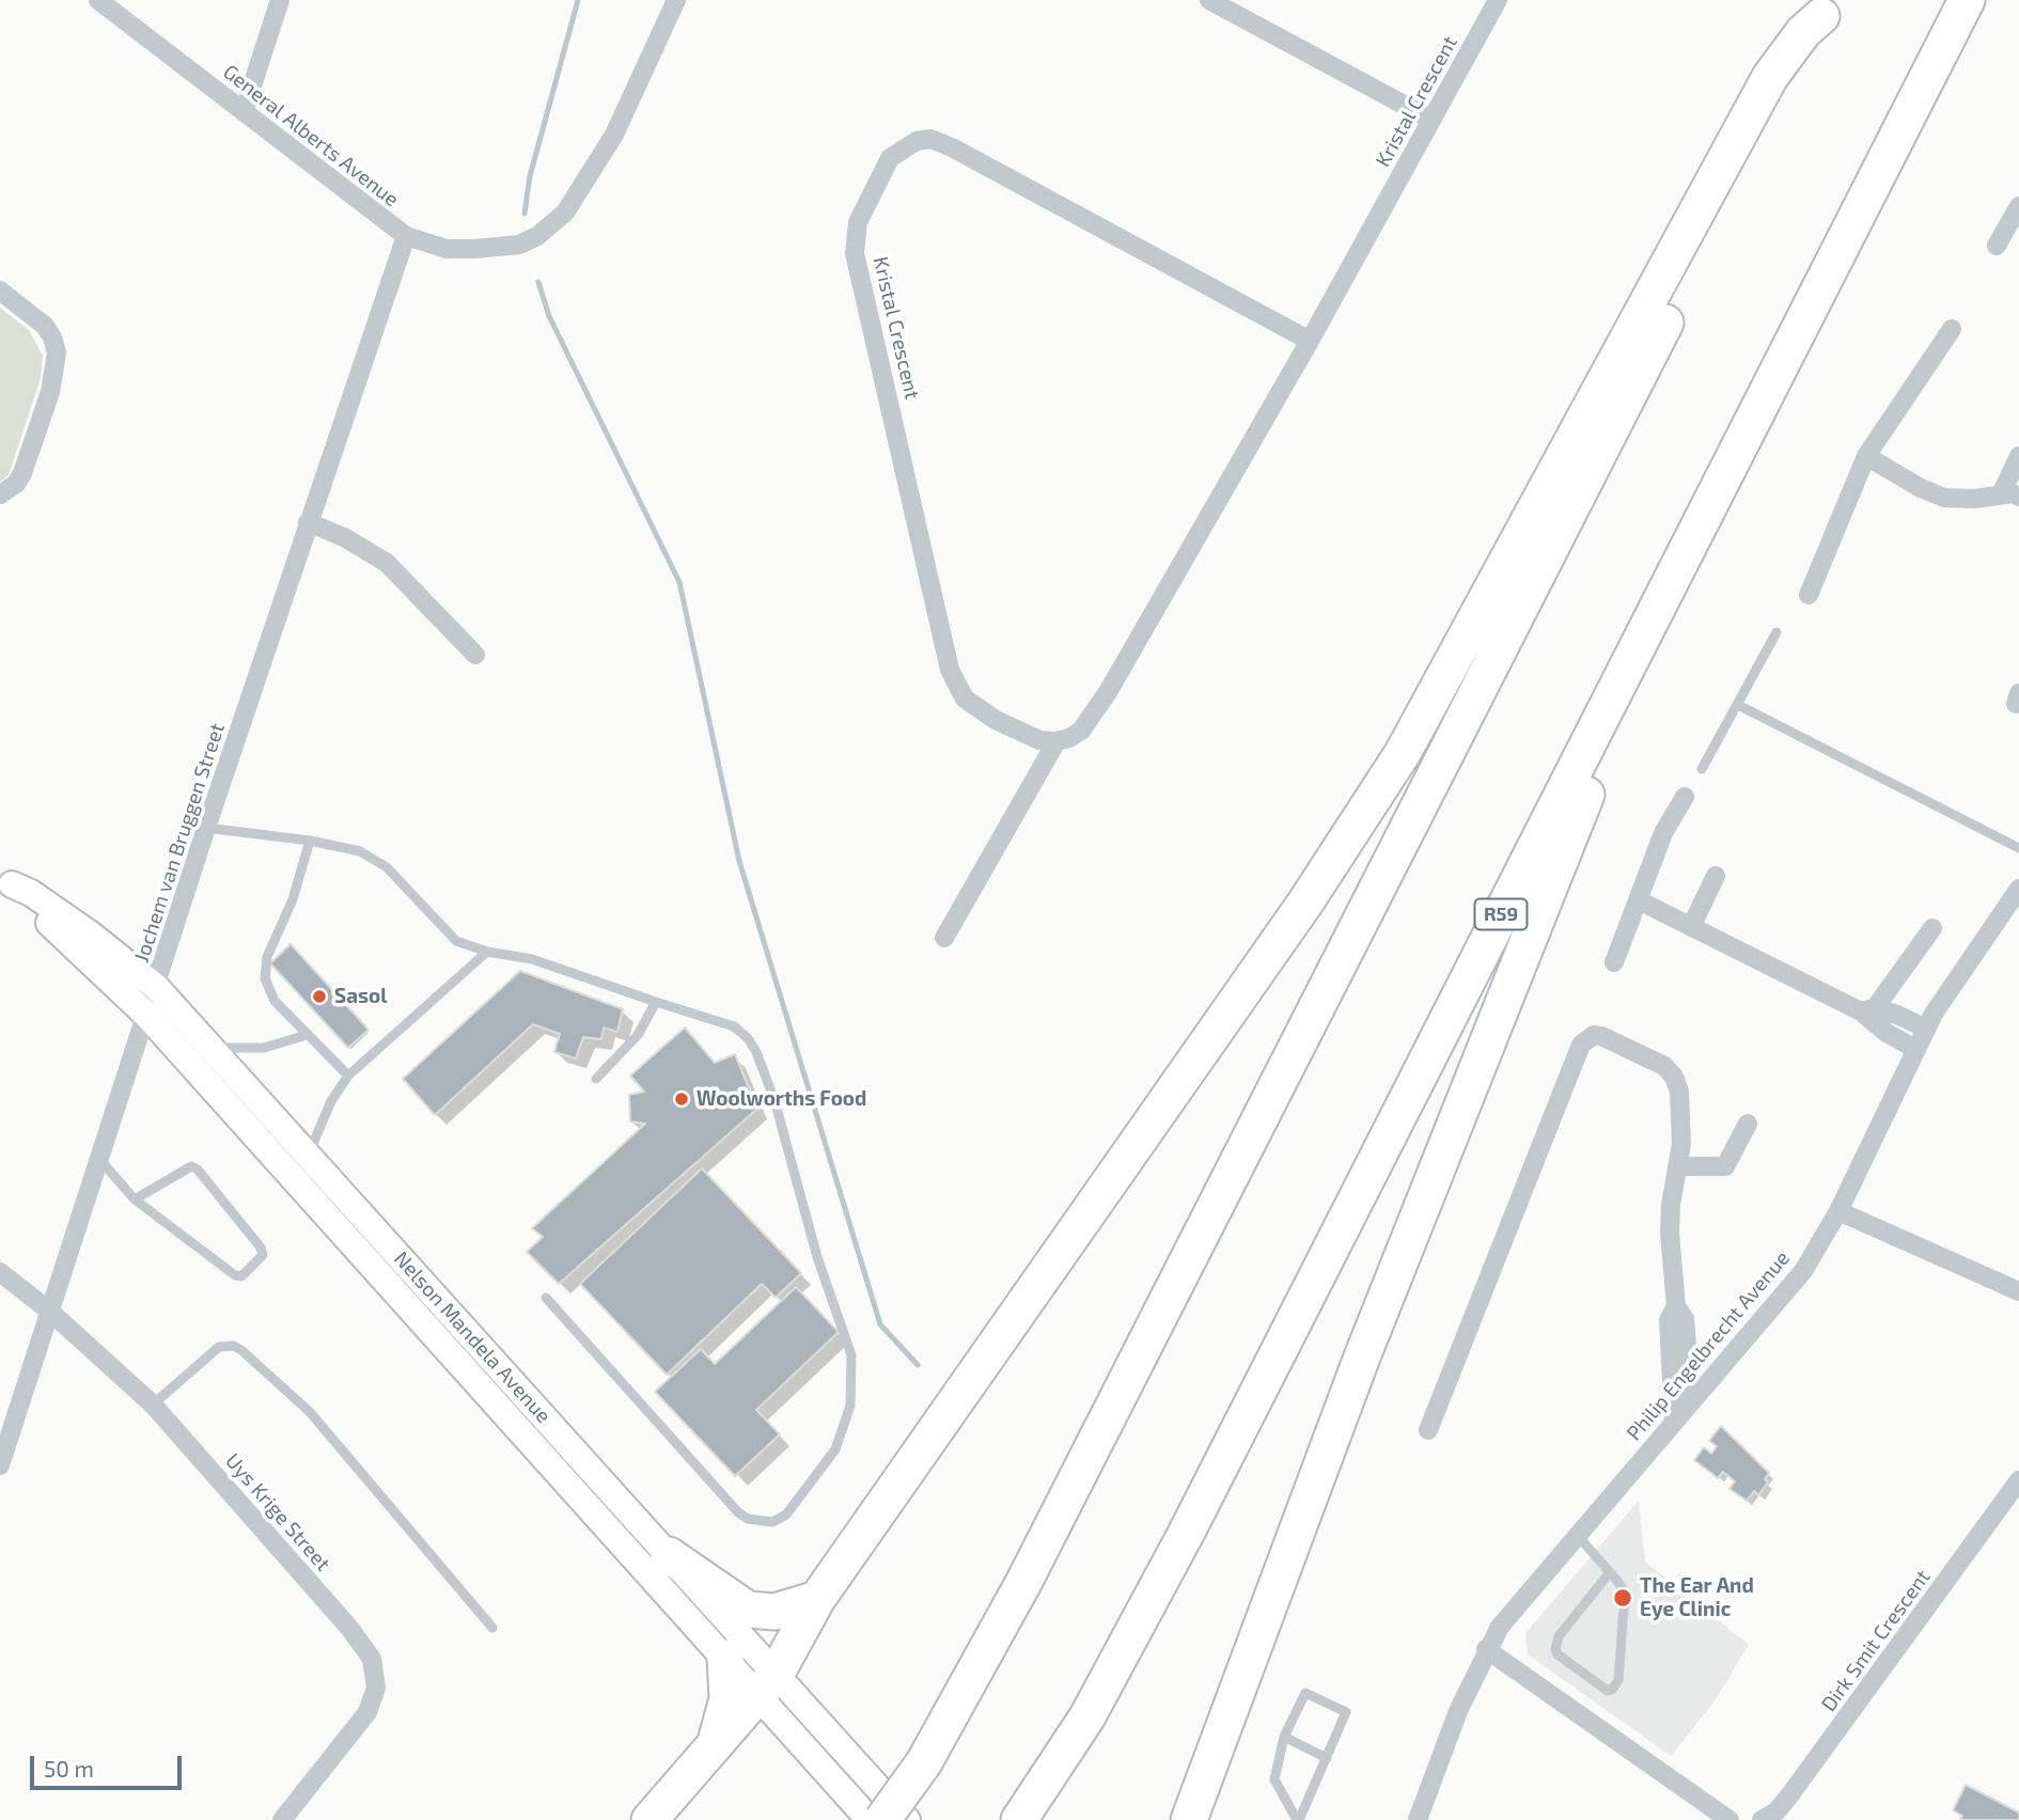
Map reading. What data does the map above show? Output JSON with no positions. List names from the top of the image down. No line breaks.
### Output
{"streets":{"highway":["R59"],"street":["Kristal Crescent","General Alberts Avenue","Jochem van Bruggen Street","Nelson Mandela Avenue","Philip Engelbrecht Avenue","Uys Krige Street","Dirk Smit Crescent"]},"crossings":[["General Alberts Avenue","Jochem van Bruggen Street"],["Jochem van Bruggen Street","Nelson Mandela Avenue"],["Jochem van Bruggen Street","Uys Krige Street"]],"places":["Sasol","Woolworths Food","The Ear And Eye Clinic"],"scale_bar":"50 m"}
